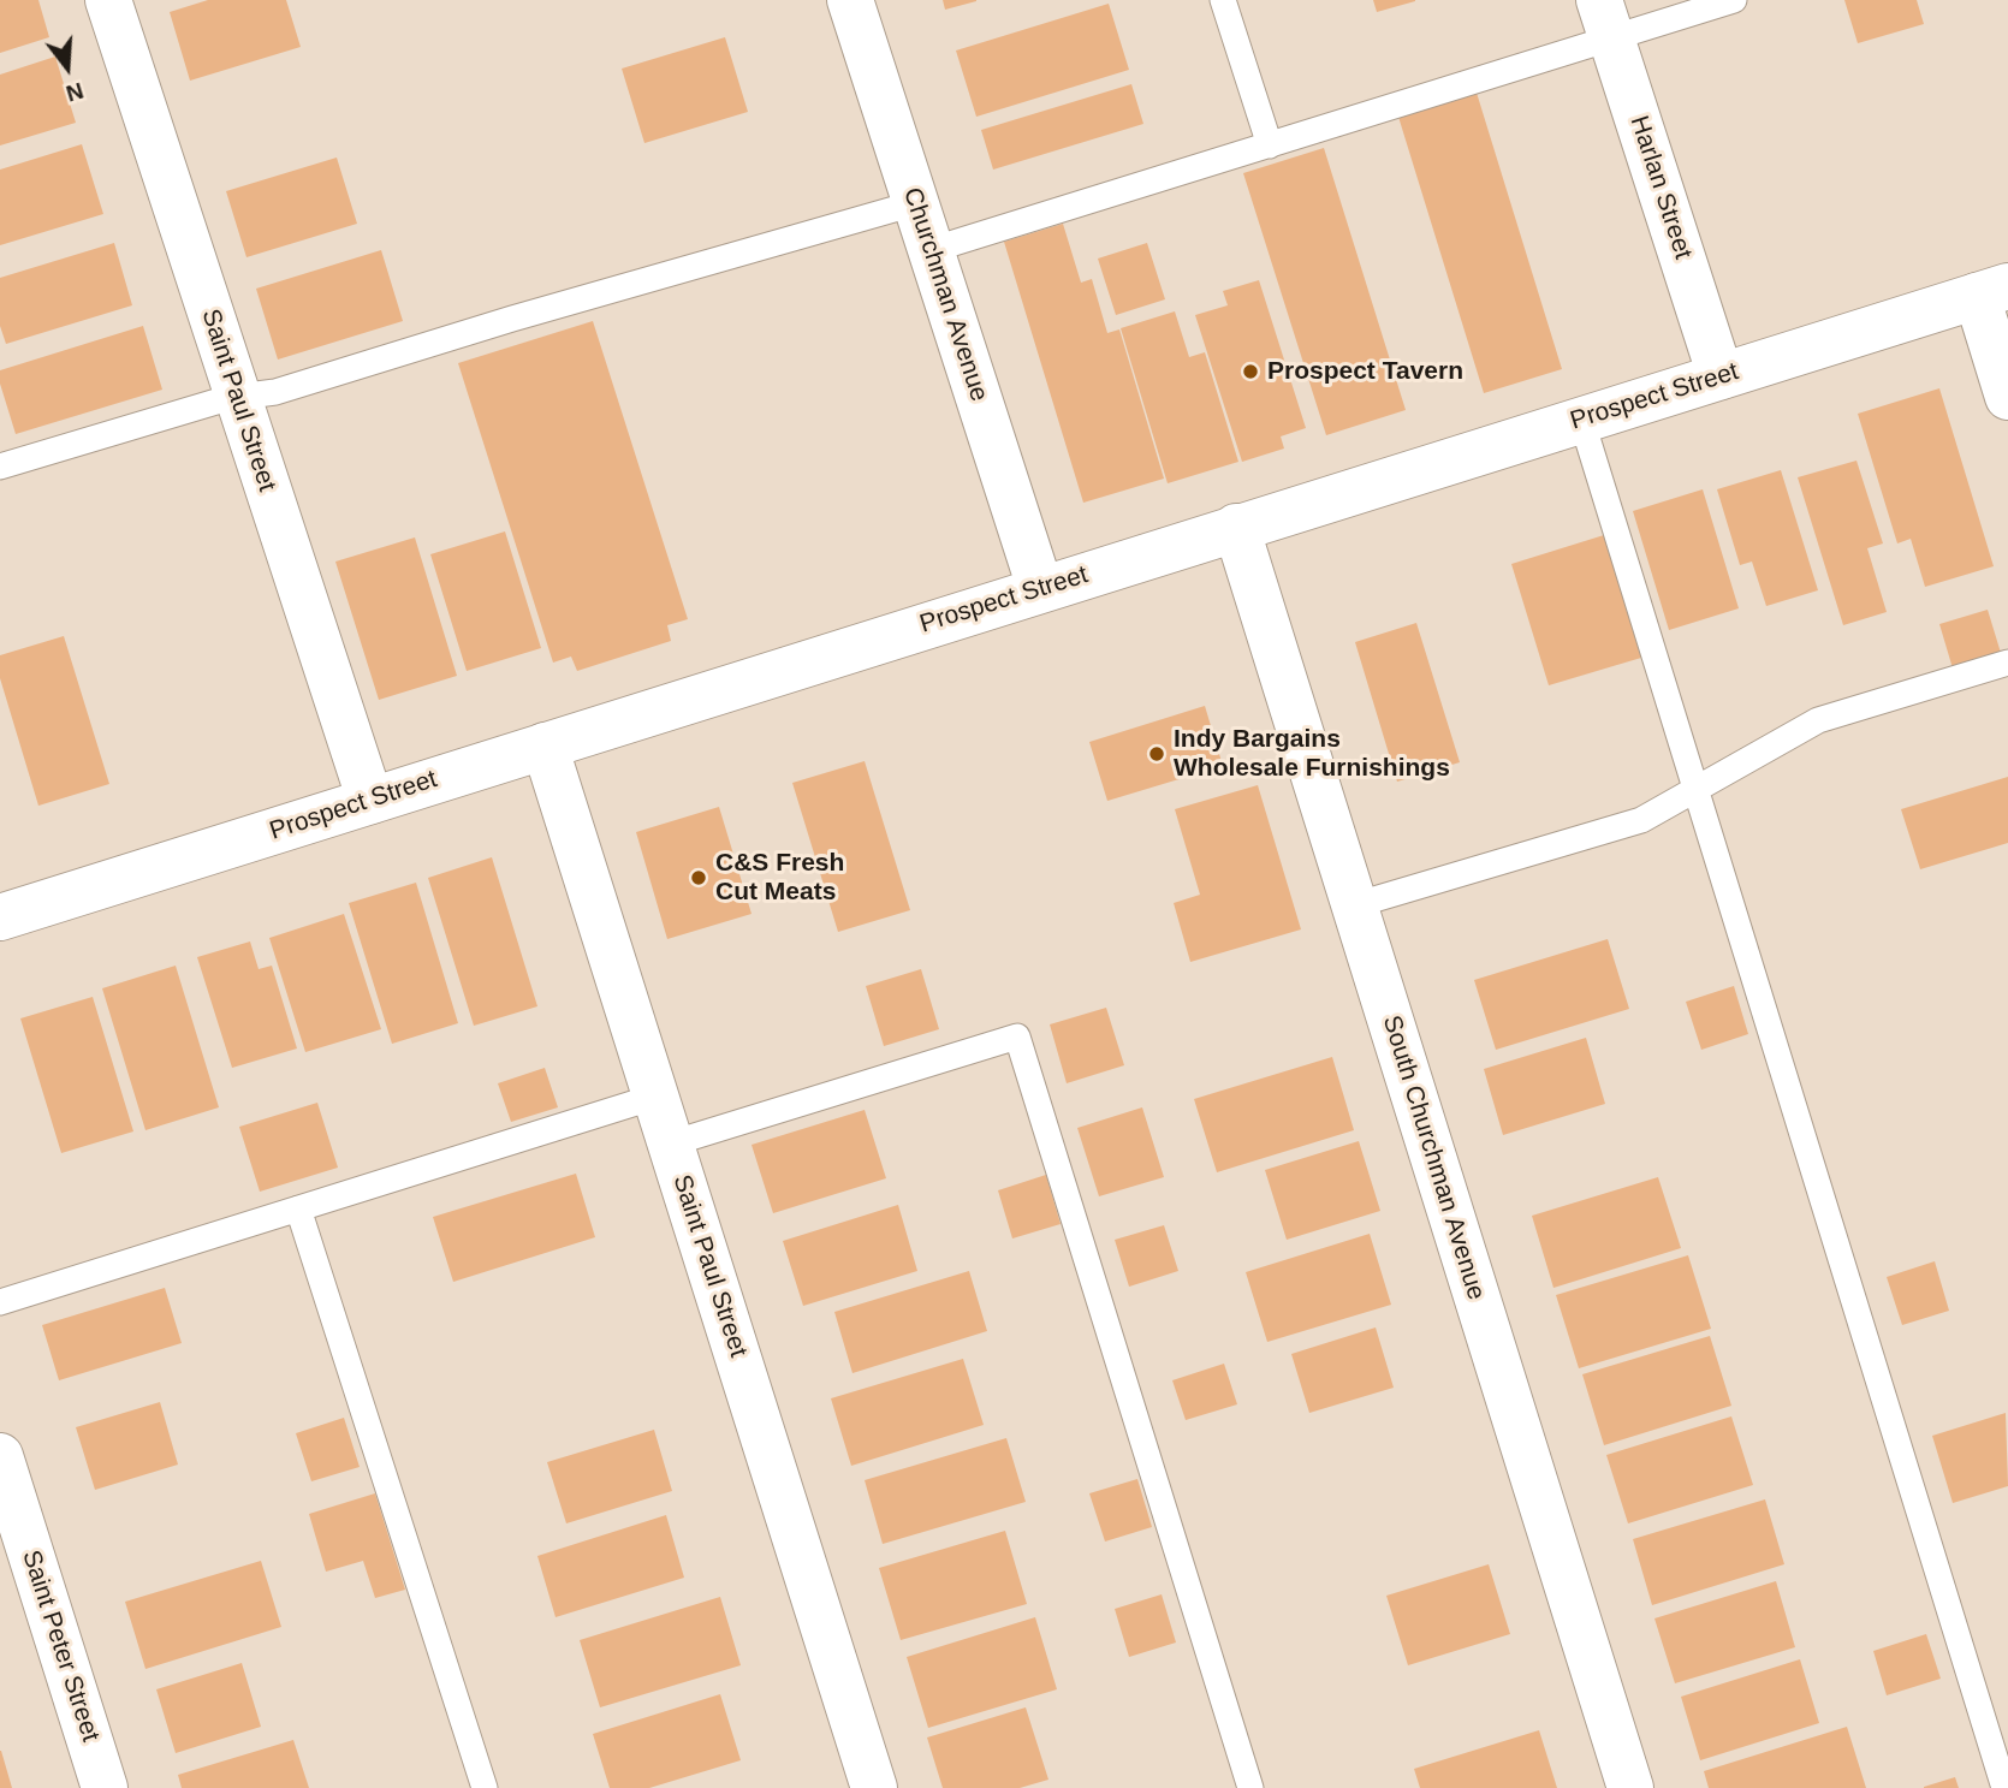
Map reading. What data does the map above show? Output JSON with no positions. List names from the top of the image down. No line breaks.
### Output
{"streets":{"street":["Harlan Street","Churchman Avenue","Prospect Street","Saint Paul Street","South Churchman Avenue","Saint Peter Street"]},"crossings":[["Harlan Street","Prospect Street"],["Churchman Avenue","Prospect Street"],["Prospect Street","Saint Paul Street"],["Prospect Street","South Churchman Avenue"]],"places":["Prospect Tavern","Indy Bargains Wholesale Furnishings","C&S Fresh Cut Meats"],"north":"bottom"}
